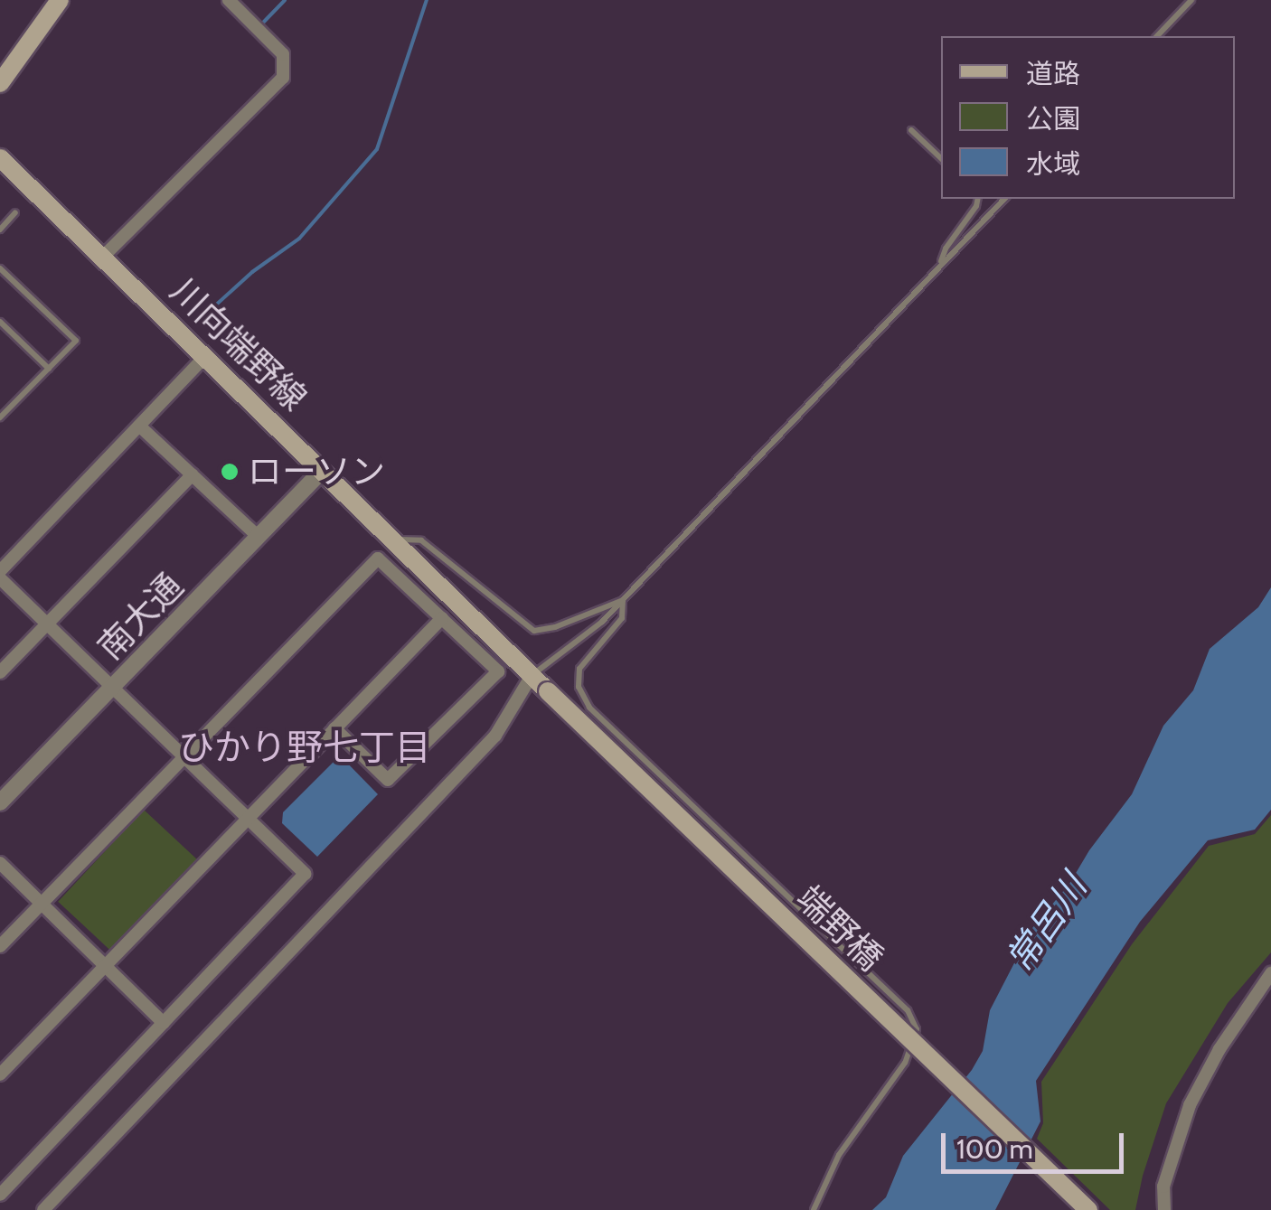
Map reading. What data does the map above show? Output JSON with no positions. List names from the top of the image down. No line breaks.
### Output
{"streets":{"main road":["川向端野線","端野橋"],"street":["南大通"]},"crossings":[["川向端野線","南大通"],["川向端野線","端野橋"]],"districts":["ひかり野七丁目"],"water":["常呂川"],"places":["ローソン"],"legend":["道路","公園","水域"],"scale_bar":"100 m"}
